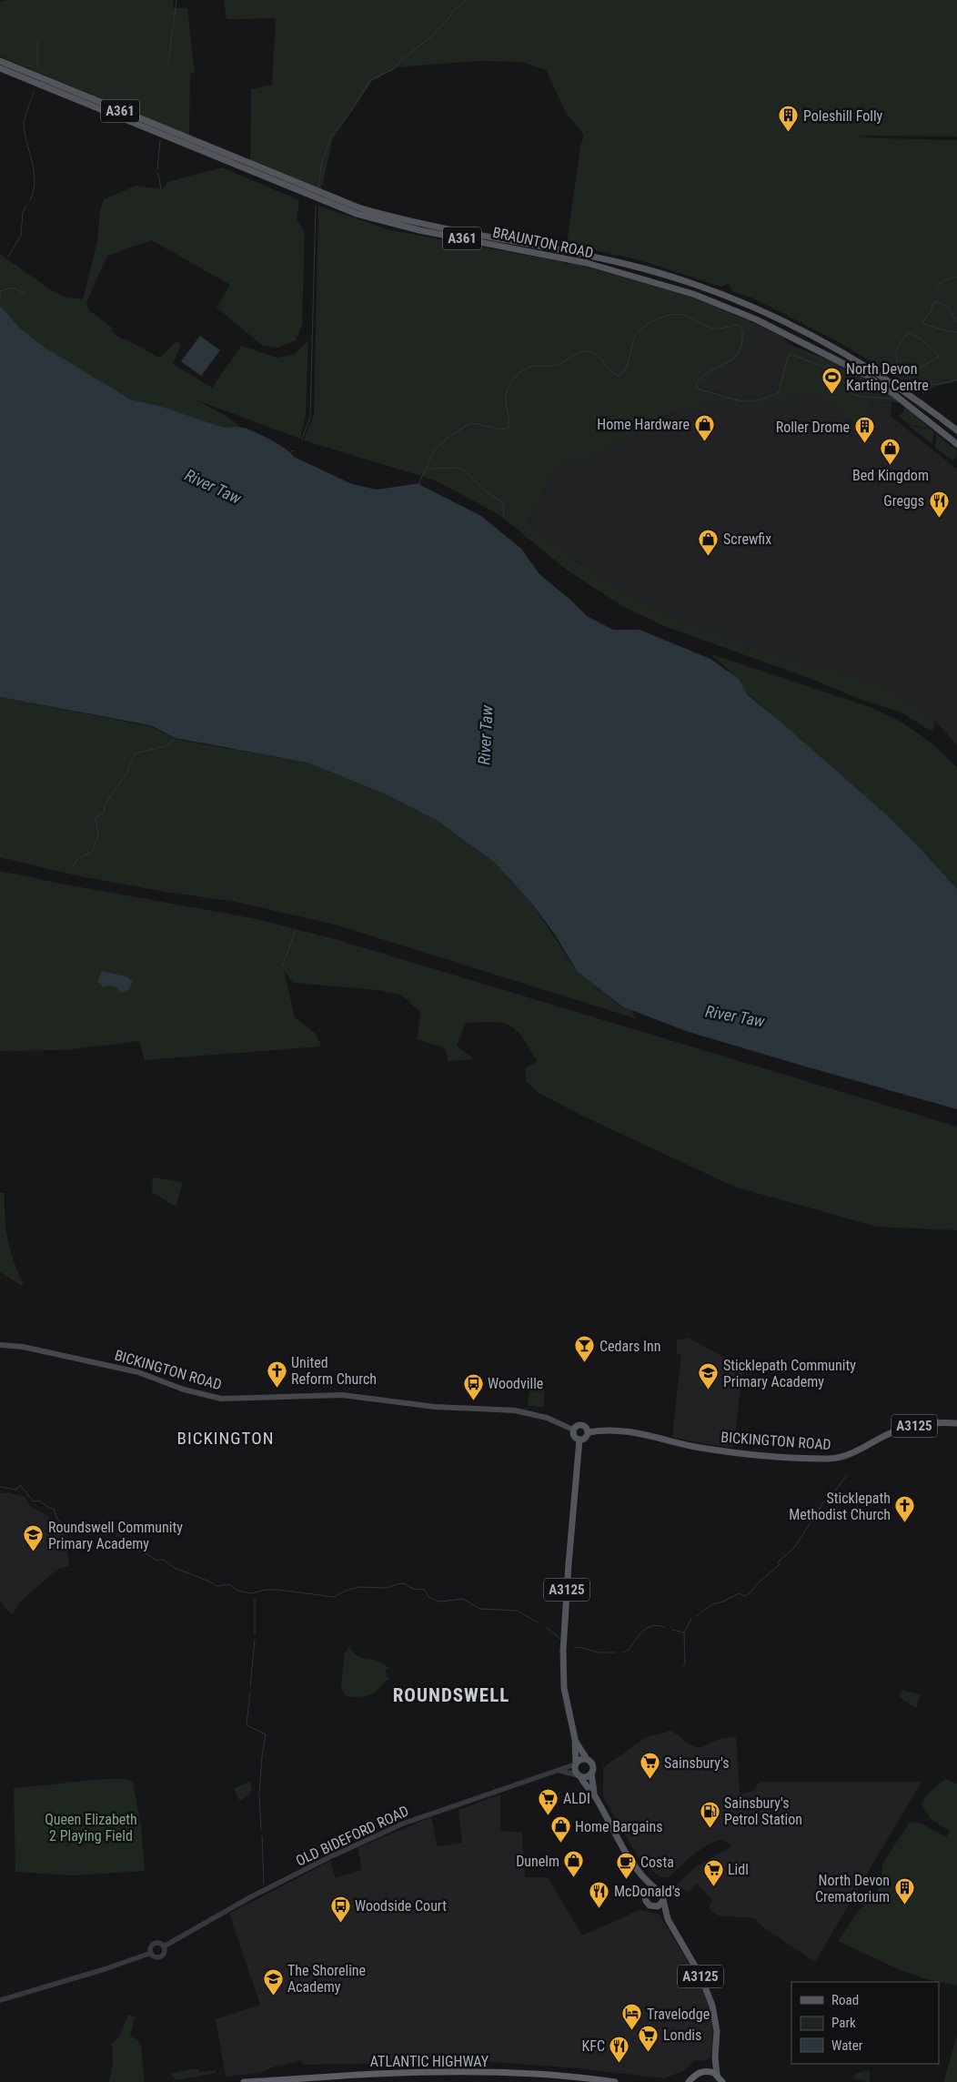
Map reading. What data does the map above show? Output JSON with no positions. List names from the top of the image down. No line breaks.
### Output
{"streets":{"highway":["ATLANTIC HIGHWAY"],"main road":["A361","BRAUNTON ROAD","BICKINGTON ROAD","A3125"],"street":["OLD BIDEFORD ROAD"]},"crossings":[["BICKINGTON ROAD","A3125"],["A3125","OLD BIDEFORD ROAD"]],"districts":["BICKINGTON","ROUNDSWELL"],"water":["River Taw"],"parks":["Queen Elizabeth 2 Playing Field"],"places":{"building":["Poleshill Folly","Roller Drome","North Devon Crematorium"],"sports":["North Devon Karting Centre"],"shop":["Home Hardware","Bed Kingdom","Screwfix","Home Bargains","Dunelm"],"restaurant":["Greggs","McDonald's","KFC"],"bar":["Cedars Inn"],"church":["United Reform Church","Sticklepath Methodist Church"],"school or university":["Sticklepath Community Primary Academy","Roundswell Community Primary Academy","The Shoreline Academy"],"bus stop":["Woodville","Woodside Court"],"supermarket":["Sainsbury's","ALDI","Lidl","Londis"],"fuel station":["Sainsbury's Petrol Station"],"cafe":["Costa"],"hotel":["Travelodge"]},"legend":["Road","Park","Water"]}
